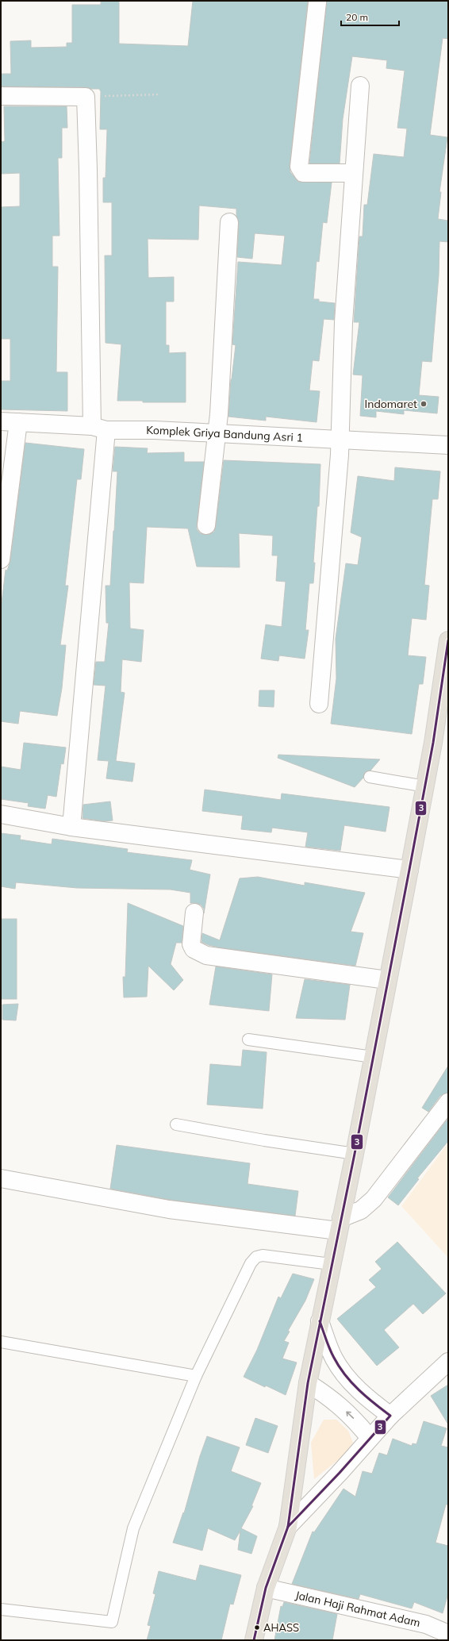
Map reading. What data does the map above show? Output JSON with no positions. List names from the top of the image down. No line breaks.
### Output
{"streets":{"street":["Komplek Griya Bandung Asri 1","Jalan Haji Rahmat Adam"]},"places":["Indomaret","AHASS"],"lines":["transit line 3"],"scale_bar":"20 m"}
